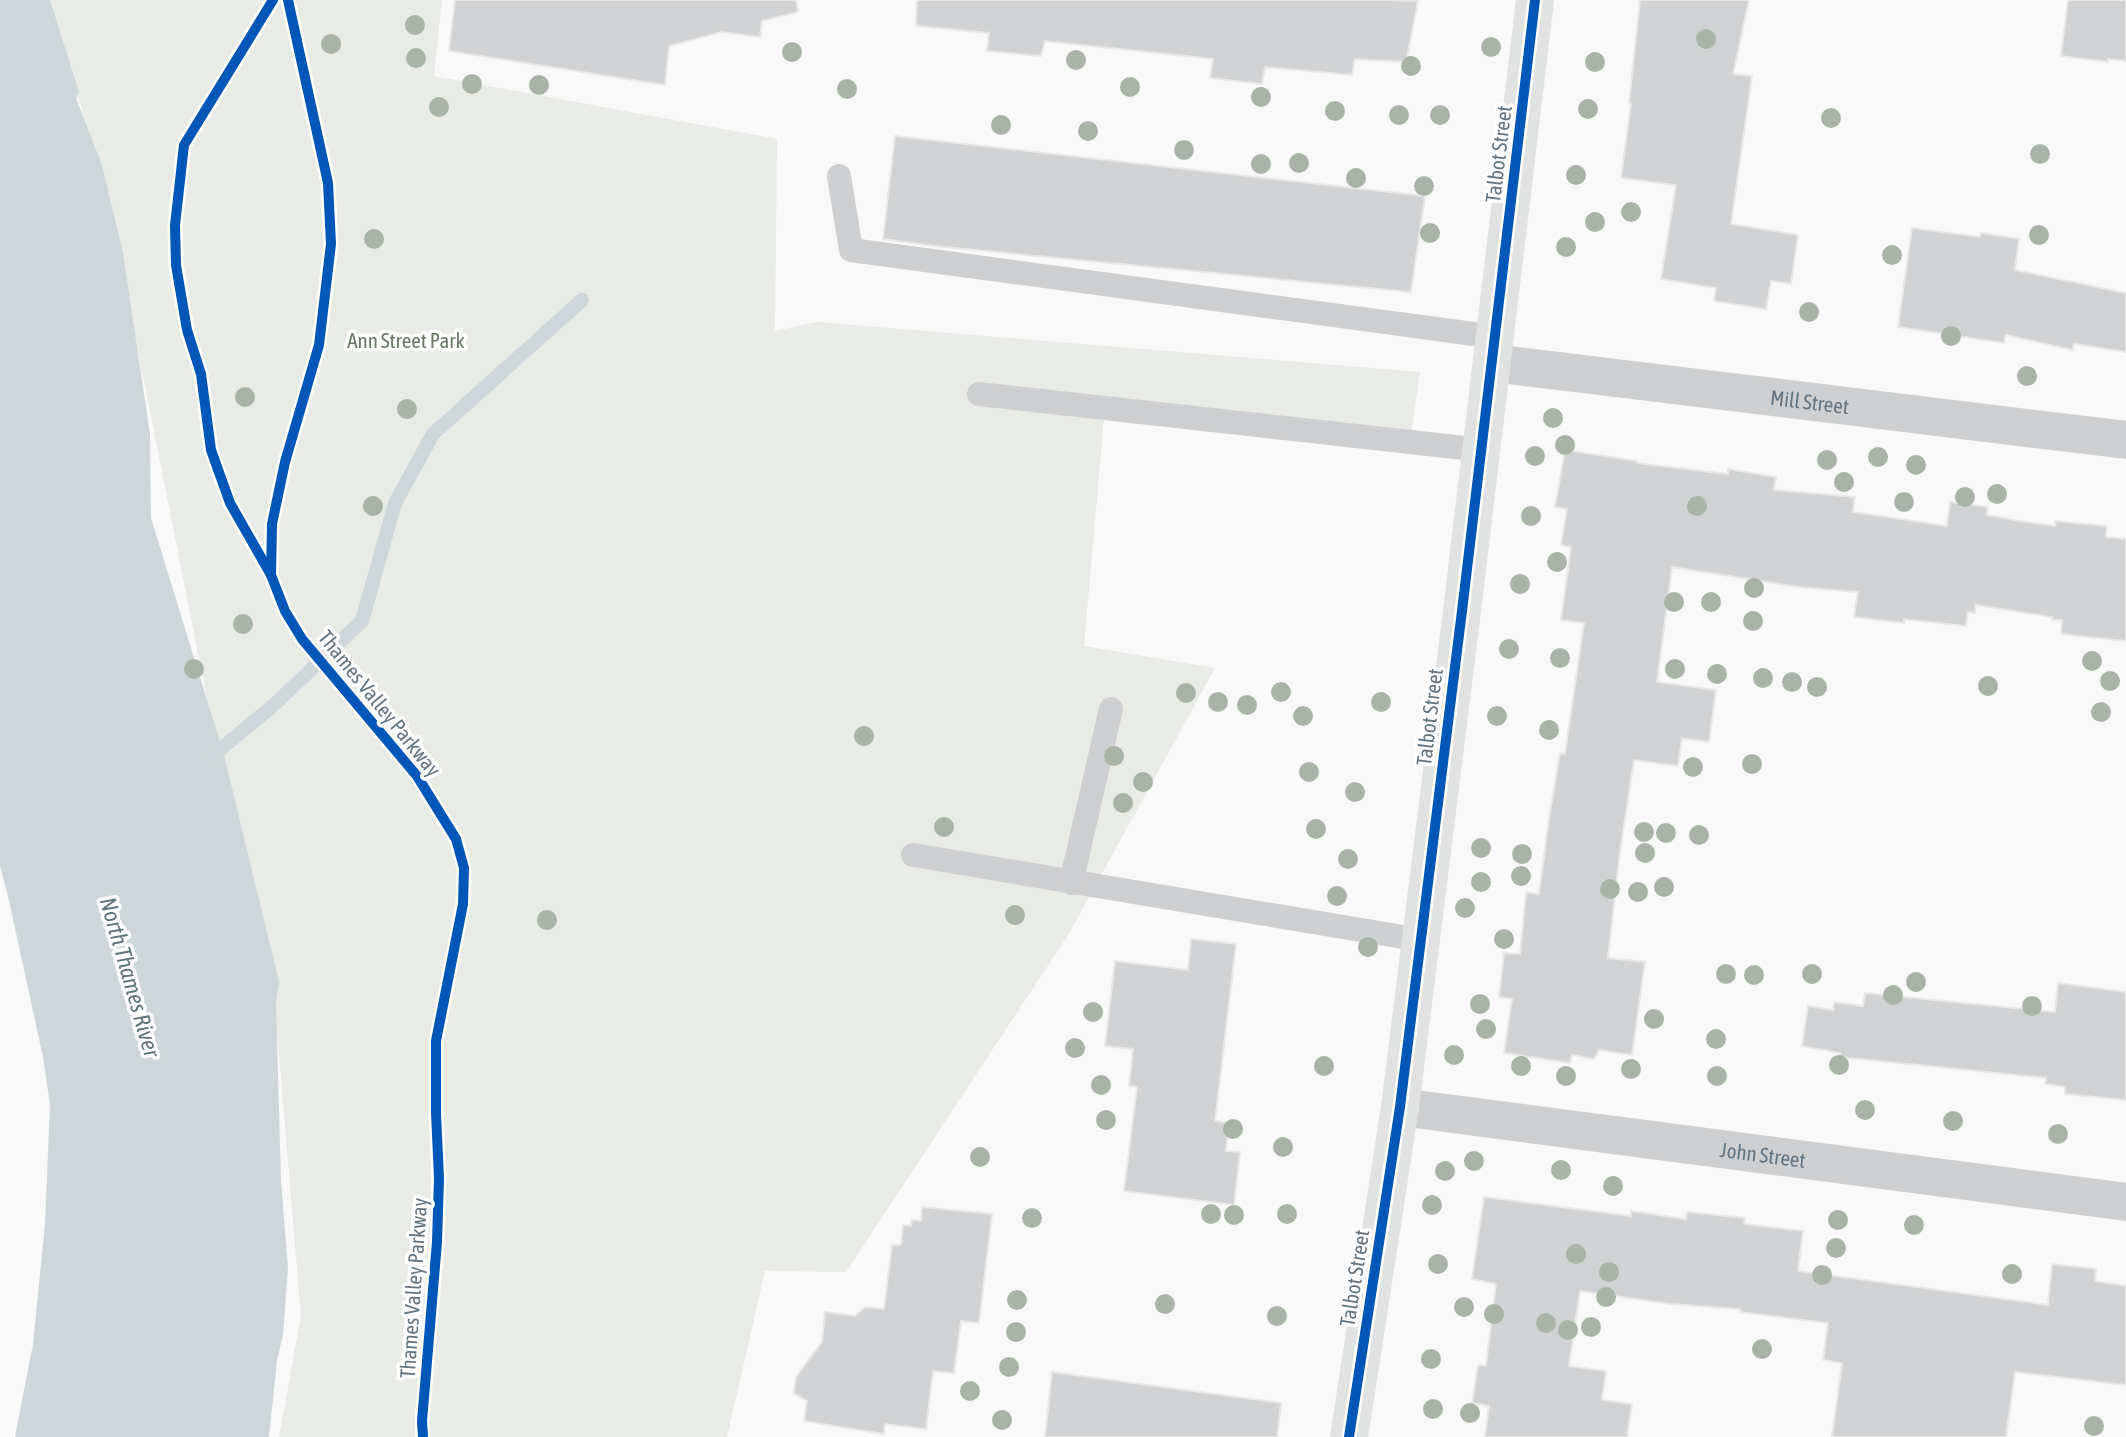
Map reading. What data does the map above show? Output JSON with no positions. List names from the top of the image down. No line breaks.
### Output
{"streets":{"street":["Talbot Street","Mill Street","John Street"],"cycle path":["Thames Valley Parkway"]},"crossings":[["Talbot Street","Mill Street"],["Talbot Street","John Street"]],"water":["North Thames River"],"parks":["Ann Street Park"]}
